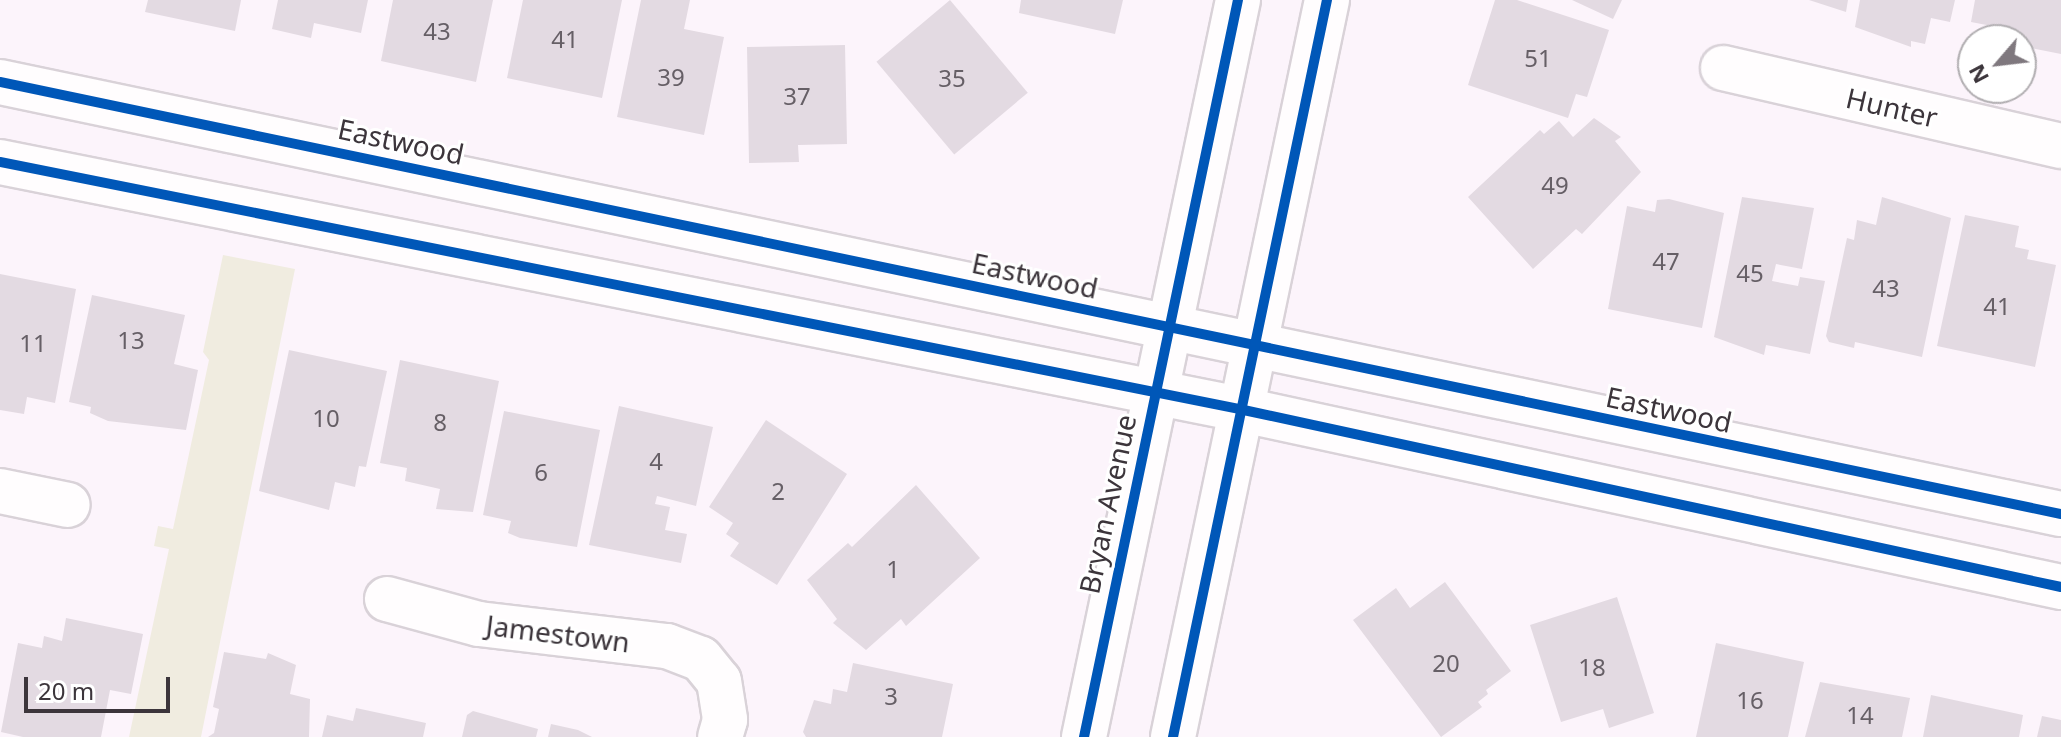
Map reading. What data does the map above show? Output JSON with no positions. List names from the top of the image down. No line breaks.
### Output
{"streets":{"street":["Hunter","Eastwood","Bryan Avenue","Jamestown"]},"crossings":[["Eastwood","Bryan Avenue"]],"house_numbers":["43","41","51","39","35","37","49","47","45","43","41","13","11","10","8","4","6","2","1","20","18","3","16","14"],"scale_bar":"20 m","north":"bottom left"}
